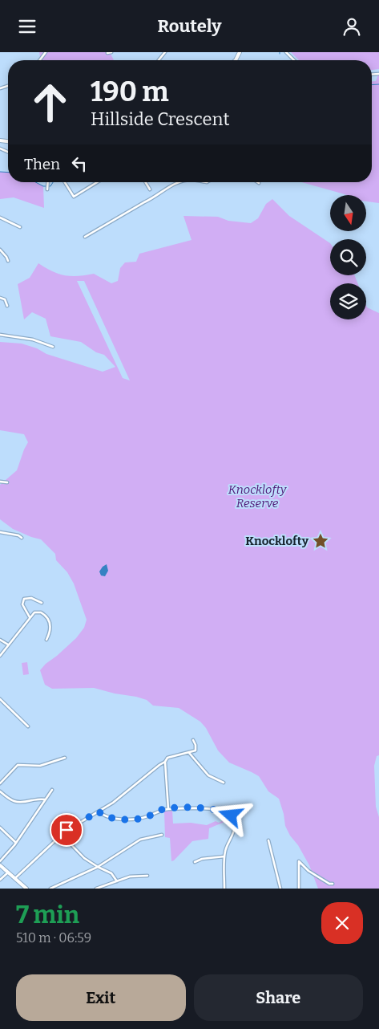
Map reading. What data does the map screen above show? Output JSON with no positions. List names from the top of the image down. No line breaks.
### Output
{"parks":["Knocklofty Reserve"],"places":{"place":["Knocklofty"]},"north":"bottom","page":{"header":"Routely","turn":["190 m","Hillside Crescent"],"then":"Then","heading":["7 min","510 m · 06:59"],"buttons":["Exit","Share"]}}
